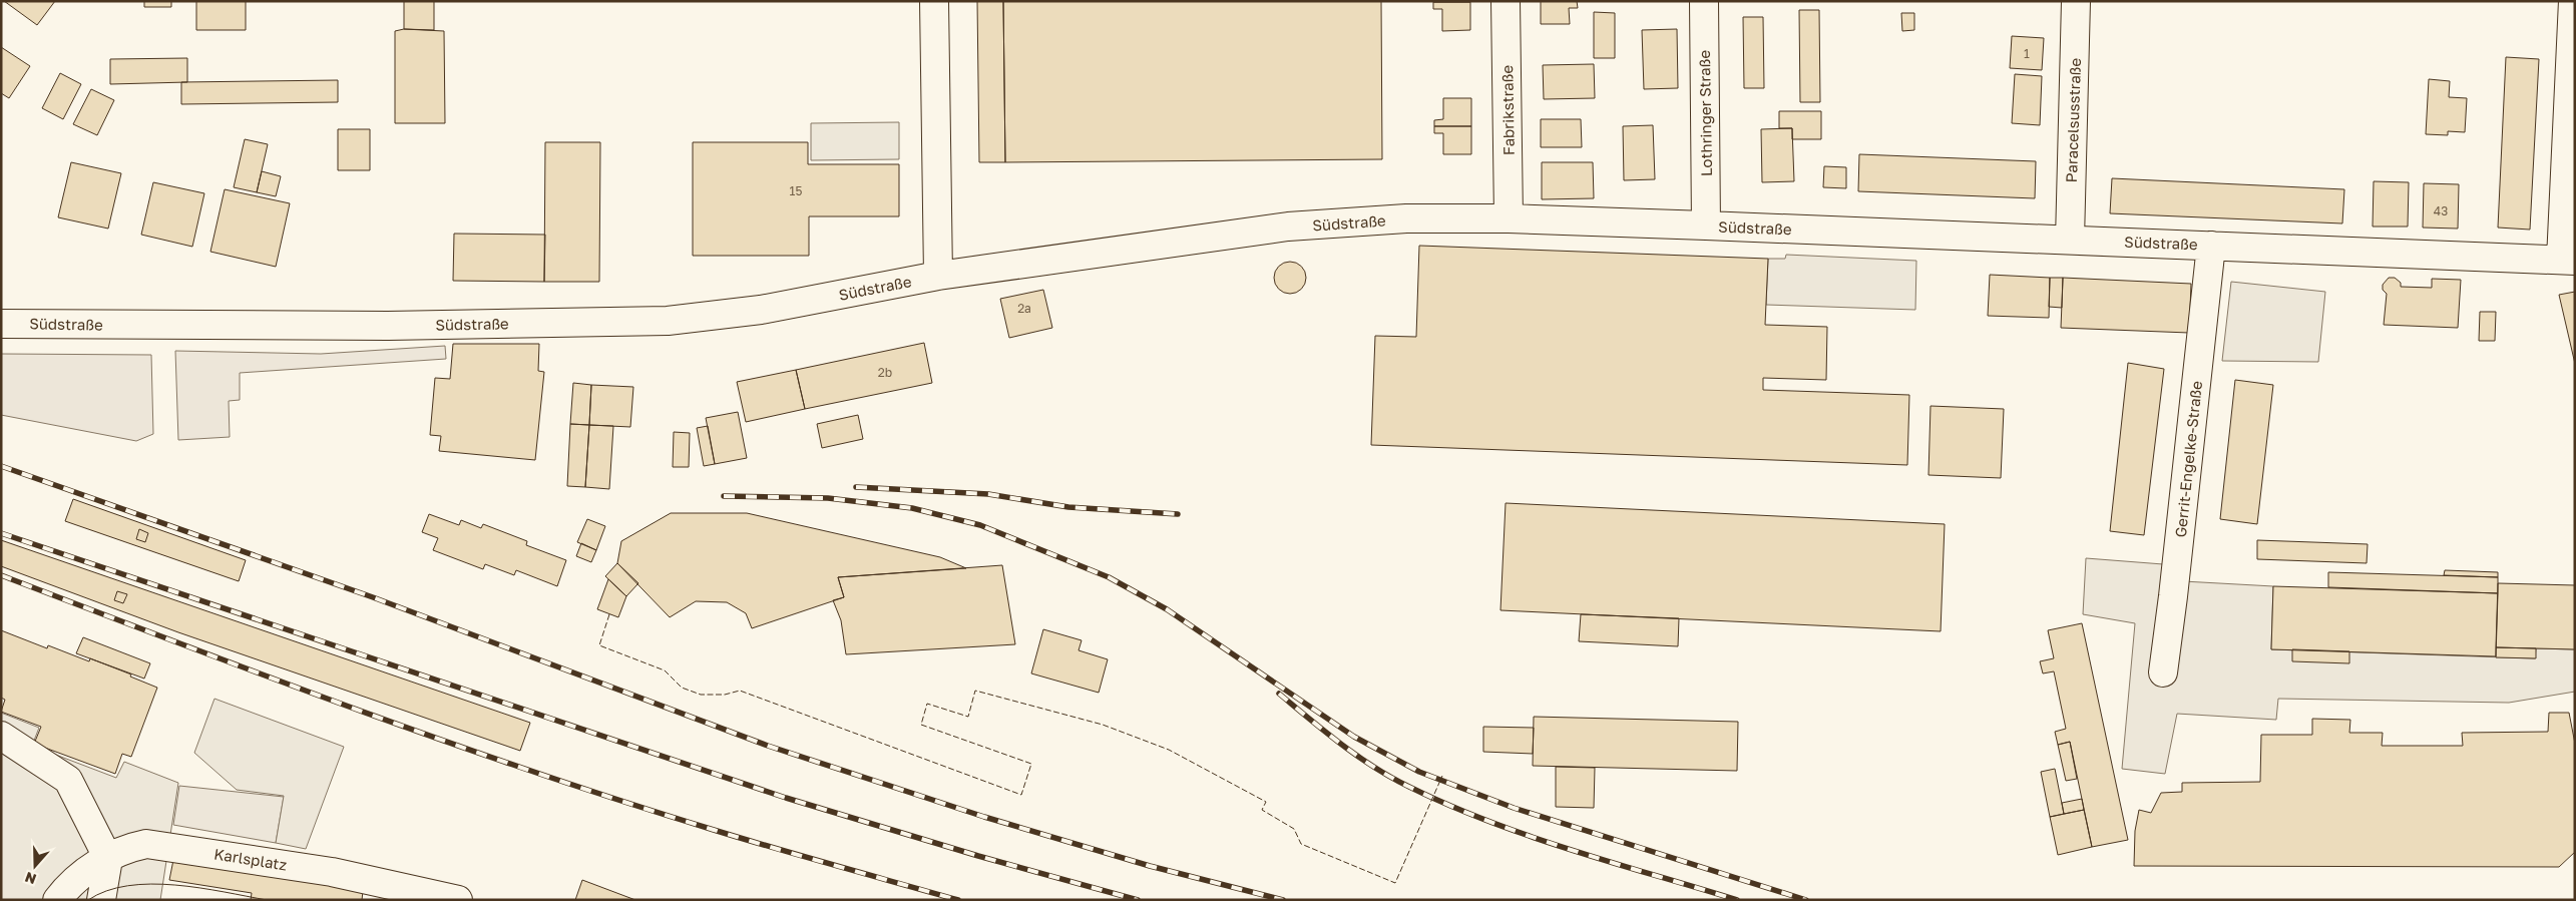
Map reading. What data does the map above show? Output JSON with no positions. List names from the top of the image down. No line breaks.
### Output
{"streets":{"street":["Fabrikstraße","Lothringer Straße","Paracelsusstraße","Südstraße","Gerrit-Engelke-Straße","Karlsplatz"]},"crossings":[["Fabrikstraße","Südstraße"],["Lothringer Straße","Südstraße"],["Paracelsusstraße","Südstraße"],["Südstraße","Gerrit-Engelke-Straße"]],"house_numbers":["1","15","43","2a","2b"],"north":"bottom"}
